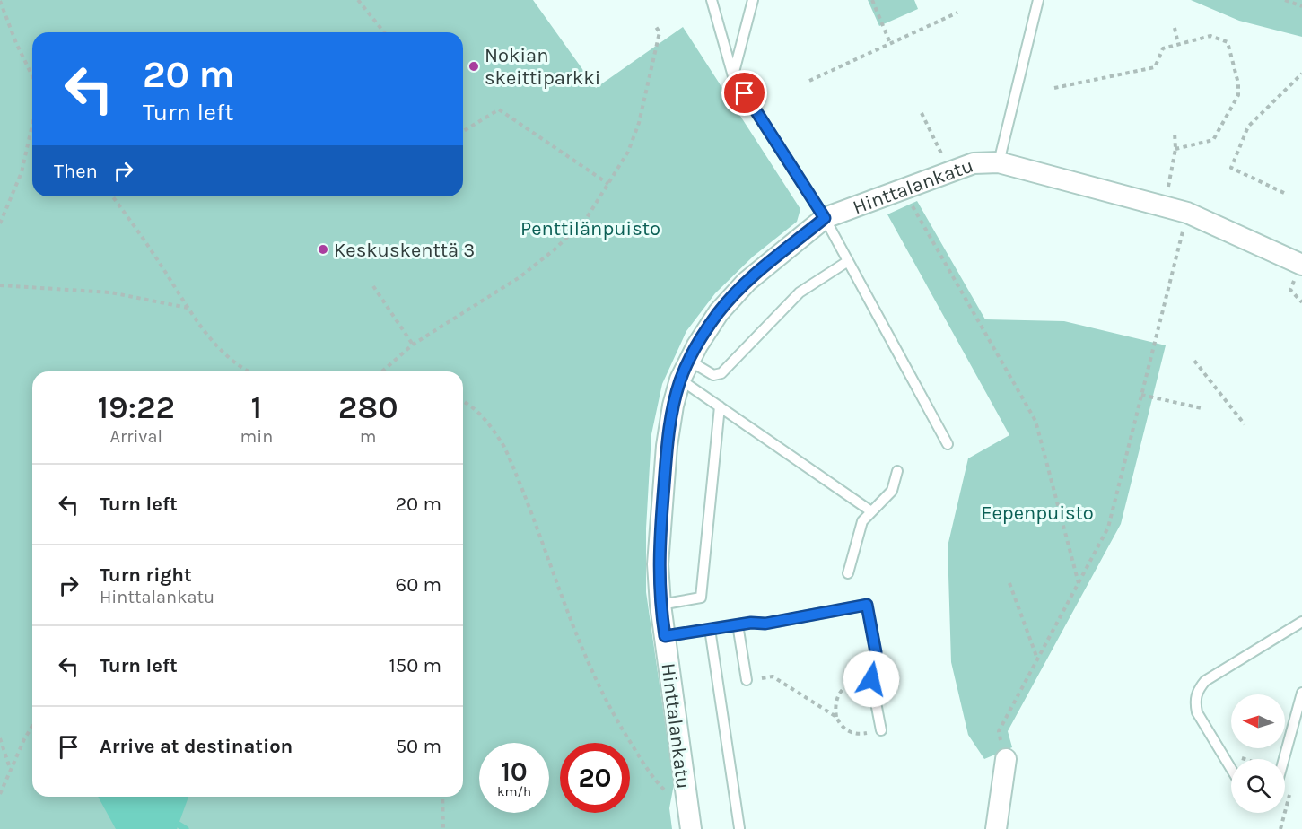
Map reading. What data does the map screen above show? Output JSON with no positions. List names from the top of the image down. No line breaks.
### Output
{"streets":{"street":["Hinttalankatu"]},"parks":["Penttilänpuisto","Eepenpuisto"],"places":["Nokian skeittiparkki","Keskuskenttä 3"],"north":"left","page":{"turn":["20 m","Turn left"],"then":"Then","eta":["19:22","Arrival","1","min","280","m"],"list":[{"name":"Turn left","value":"20 m"},{"name":"Turn right","note":"Hinttalankatu","value":"60 m"},{"name":"Turn left","value":"150 m"},{"name":"Arrive at destination","value":"50 m"}],"speed":"10 km/h","limit":"20"}}
